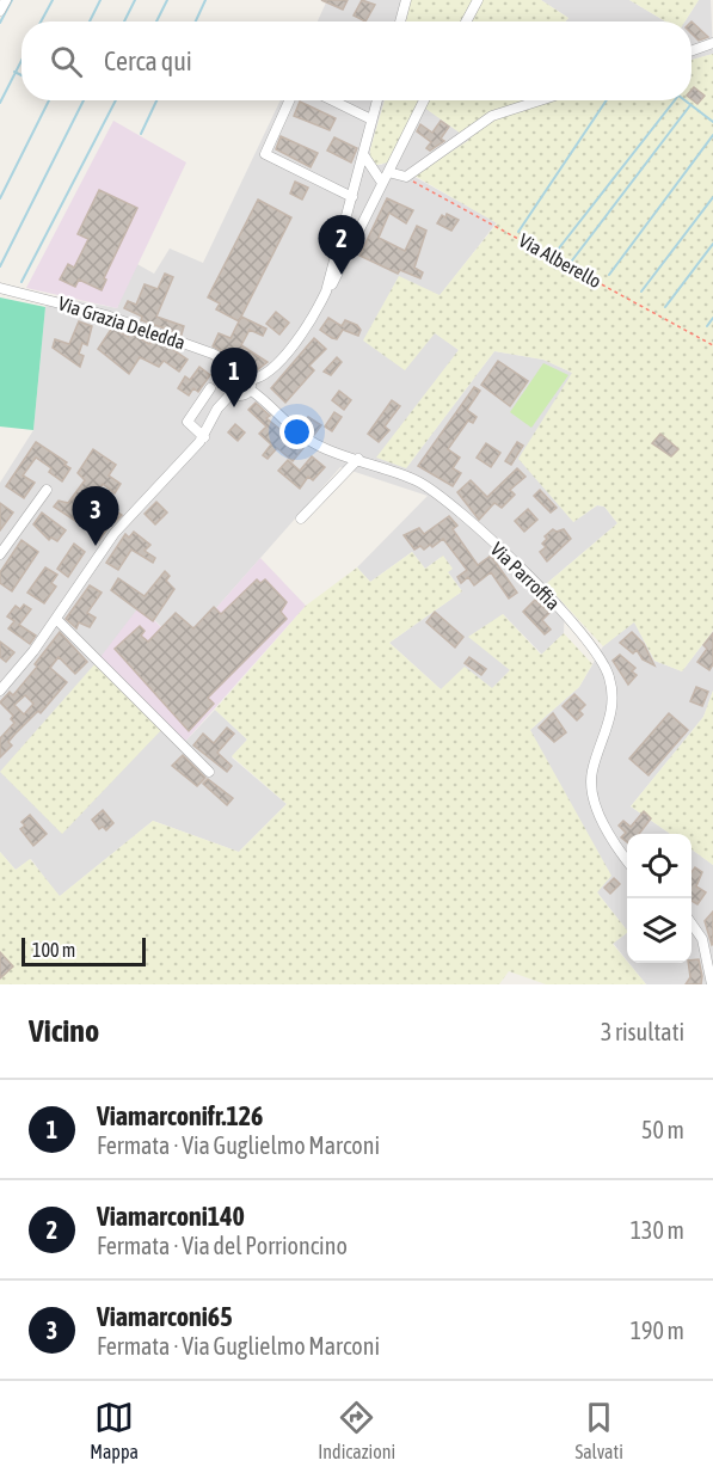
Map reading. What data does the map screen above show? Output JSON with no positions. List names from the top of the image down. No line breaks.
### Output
{"streets":{"street":["Via Grazia Deledda","Via Parroffia"],"path":["Via Alberello"]},"crossings":[["Via Grazia Deledda","Via Parroffia"]],"scale_bar":"100 m","page":{"search":"Cerca qui","pins":["2","1","3"],"scale":"100 m","heading":["Vicino","3 risultati"],"list":[{"mark":"1","name":"Viamarconifr.126","note":"Fermata · Via Guglielmo Marconi","value":"50 m"},{"mark":"2","name":"Viamarconi140","note":"Fermata · Via del Porrioncino","value":"130 m"},{"mark":"3","name":"Viamarconi65","note":"Fermata · Via Guglielmo Marconi","value":"190 m"}],"nav":["Mappa","Indicazioni","Salvati"]}}
